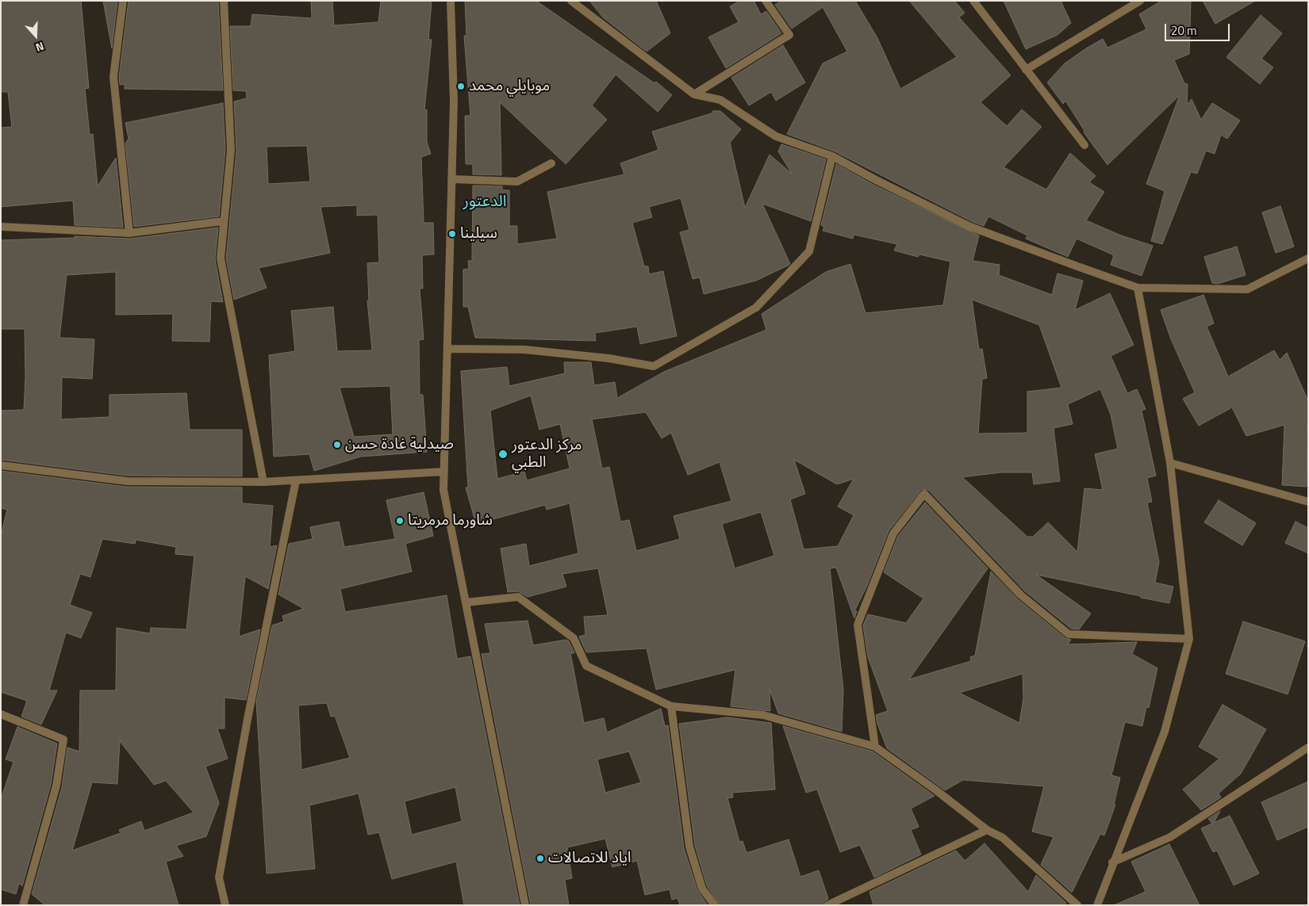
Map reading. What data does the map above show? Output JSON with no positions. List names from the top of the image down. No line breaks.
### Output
{"districts":["الدعتور"],"places":["موبايلي محمد","سيلينا","صيدلية غادة حسن","مركز الدعتور الطبي","شاورما مرمريتا","اياد للاتصالات"],"scale_bar":"20 m","north":"bottom"}
